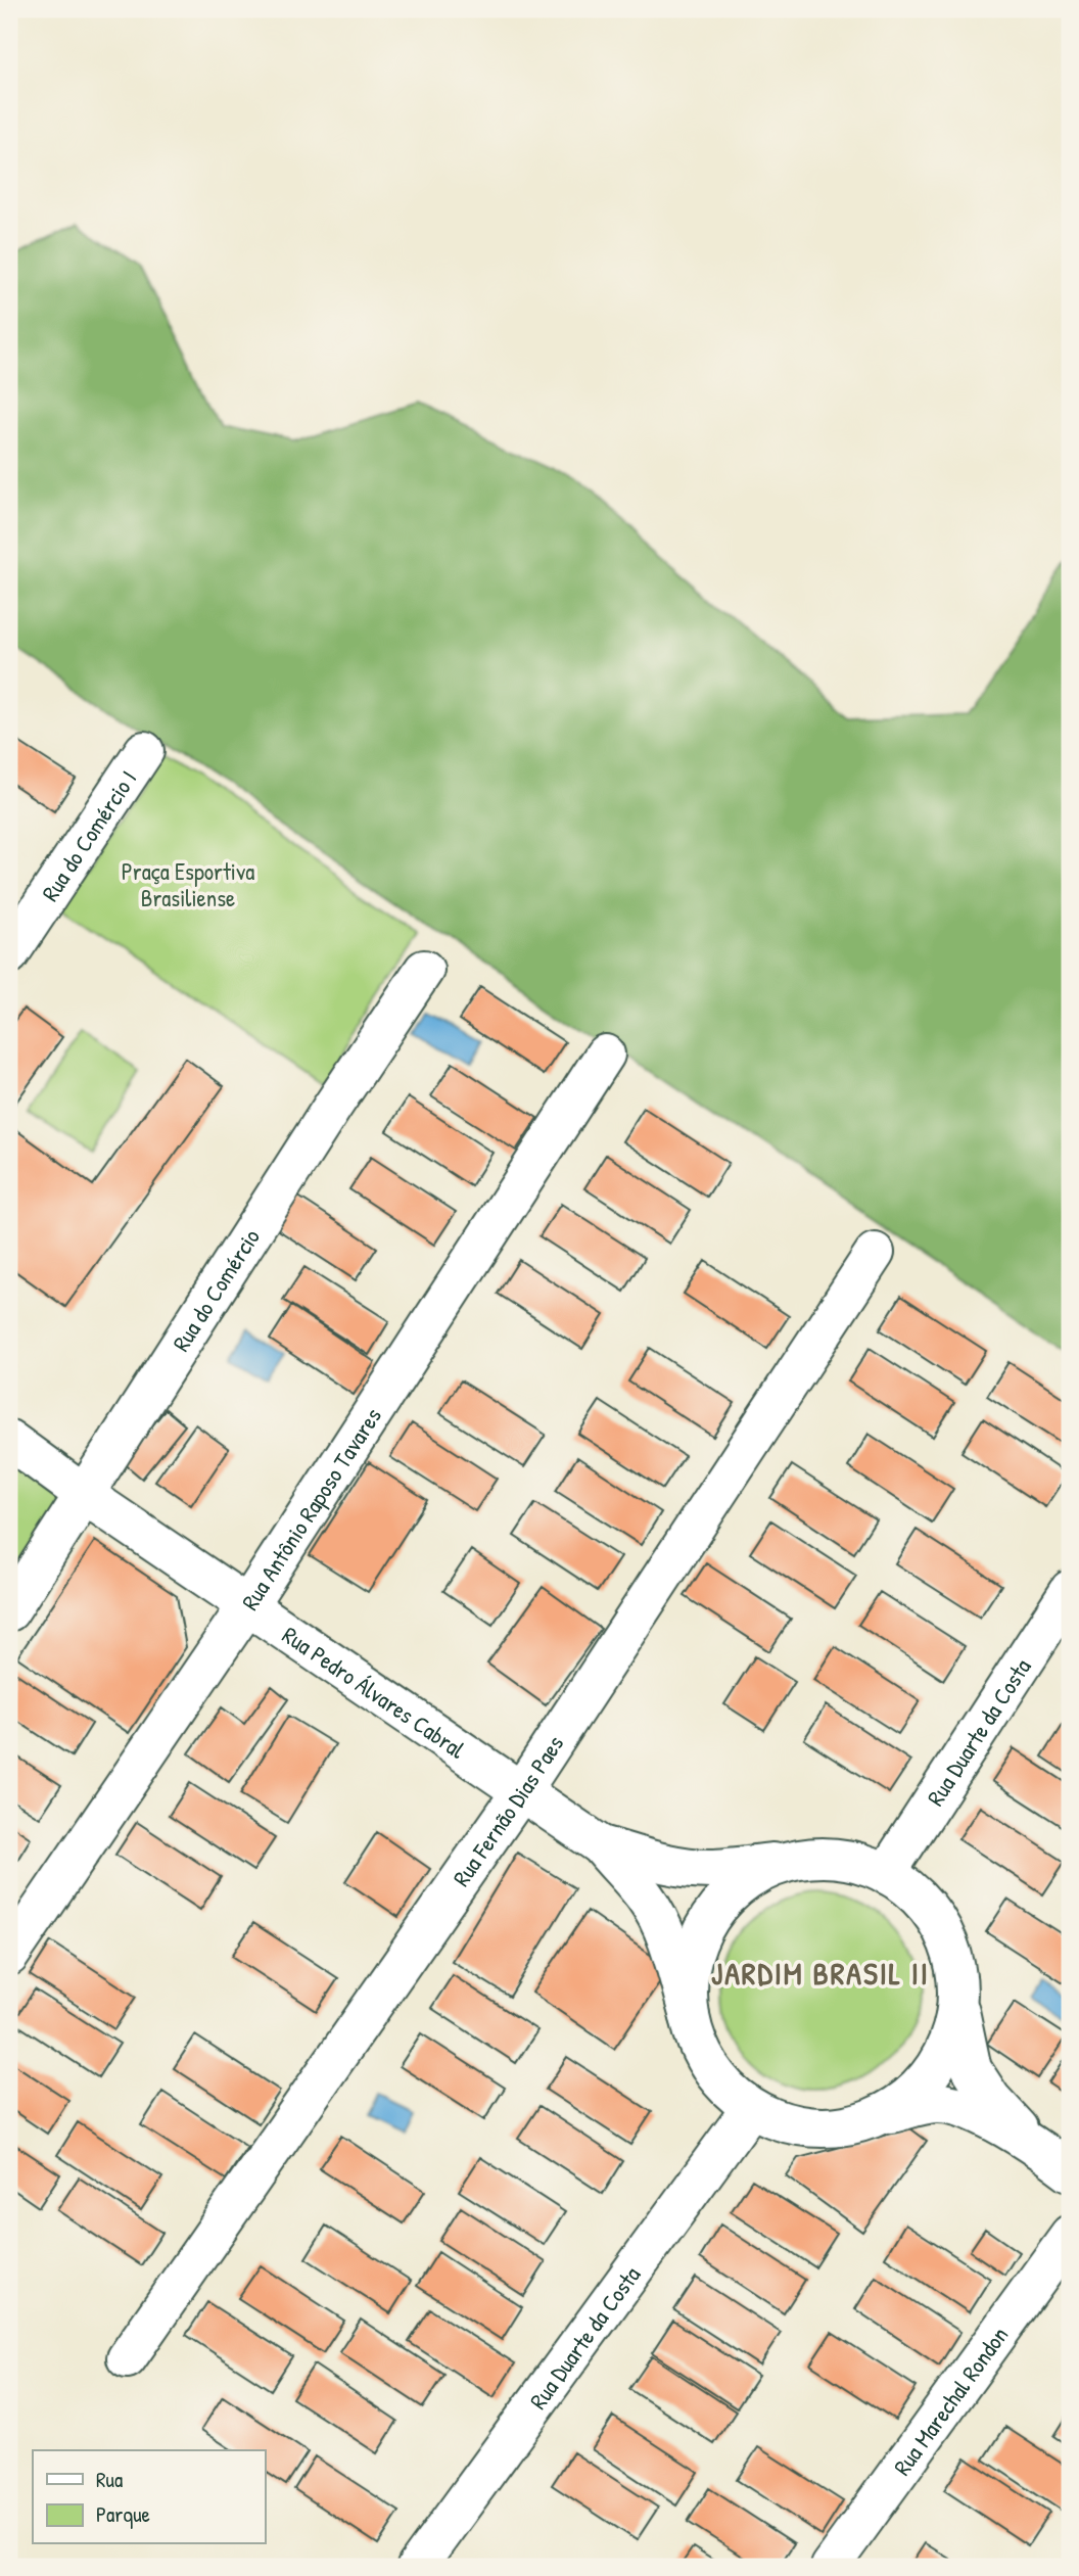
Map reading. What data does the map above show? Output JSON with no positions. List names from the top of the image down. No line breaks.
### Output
{"streets":{"street":["Rua do Comércio I","Rua do Comércio","Rua Antônio Raposo Tavares","Rua Pedro Álvares Cabral","Rua Duarte da Costa","Rua Fernão Dias Paes","Rua Marechal Rondon"]},"crossings":[["Rua do Comércio","Rua Pedro Álvares Cabral"],["Rua Antônio Raposo Tavares","Rua Pedro Álvares Cabral"],["Rua Pedro Álvares Cabral","Rua Duarte da Costa"],["Rua Pedro Álvares Cabral","Rua Fernão Dias Paes"]],"districts":["JARDIM BRASIL II"],"parks":["Praça Esportiva Brasiliense"],"legend":["Rua","Parque"]}
